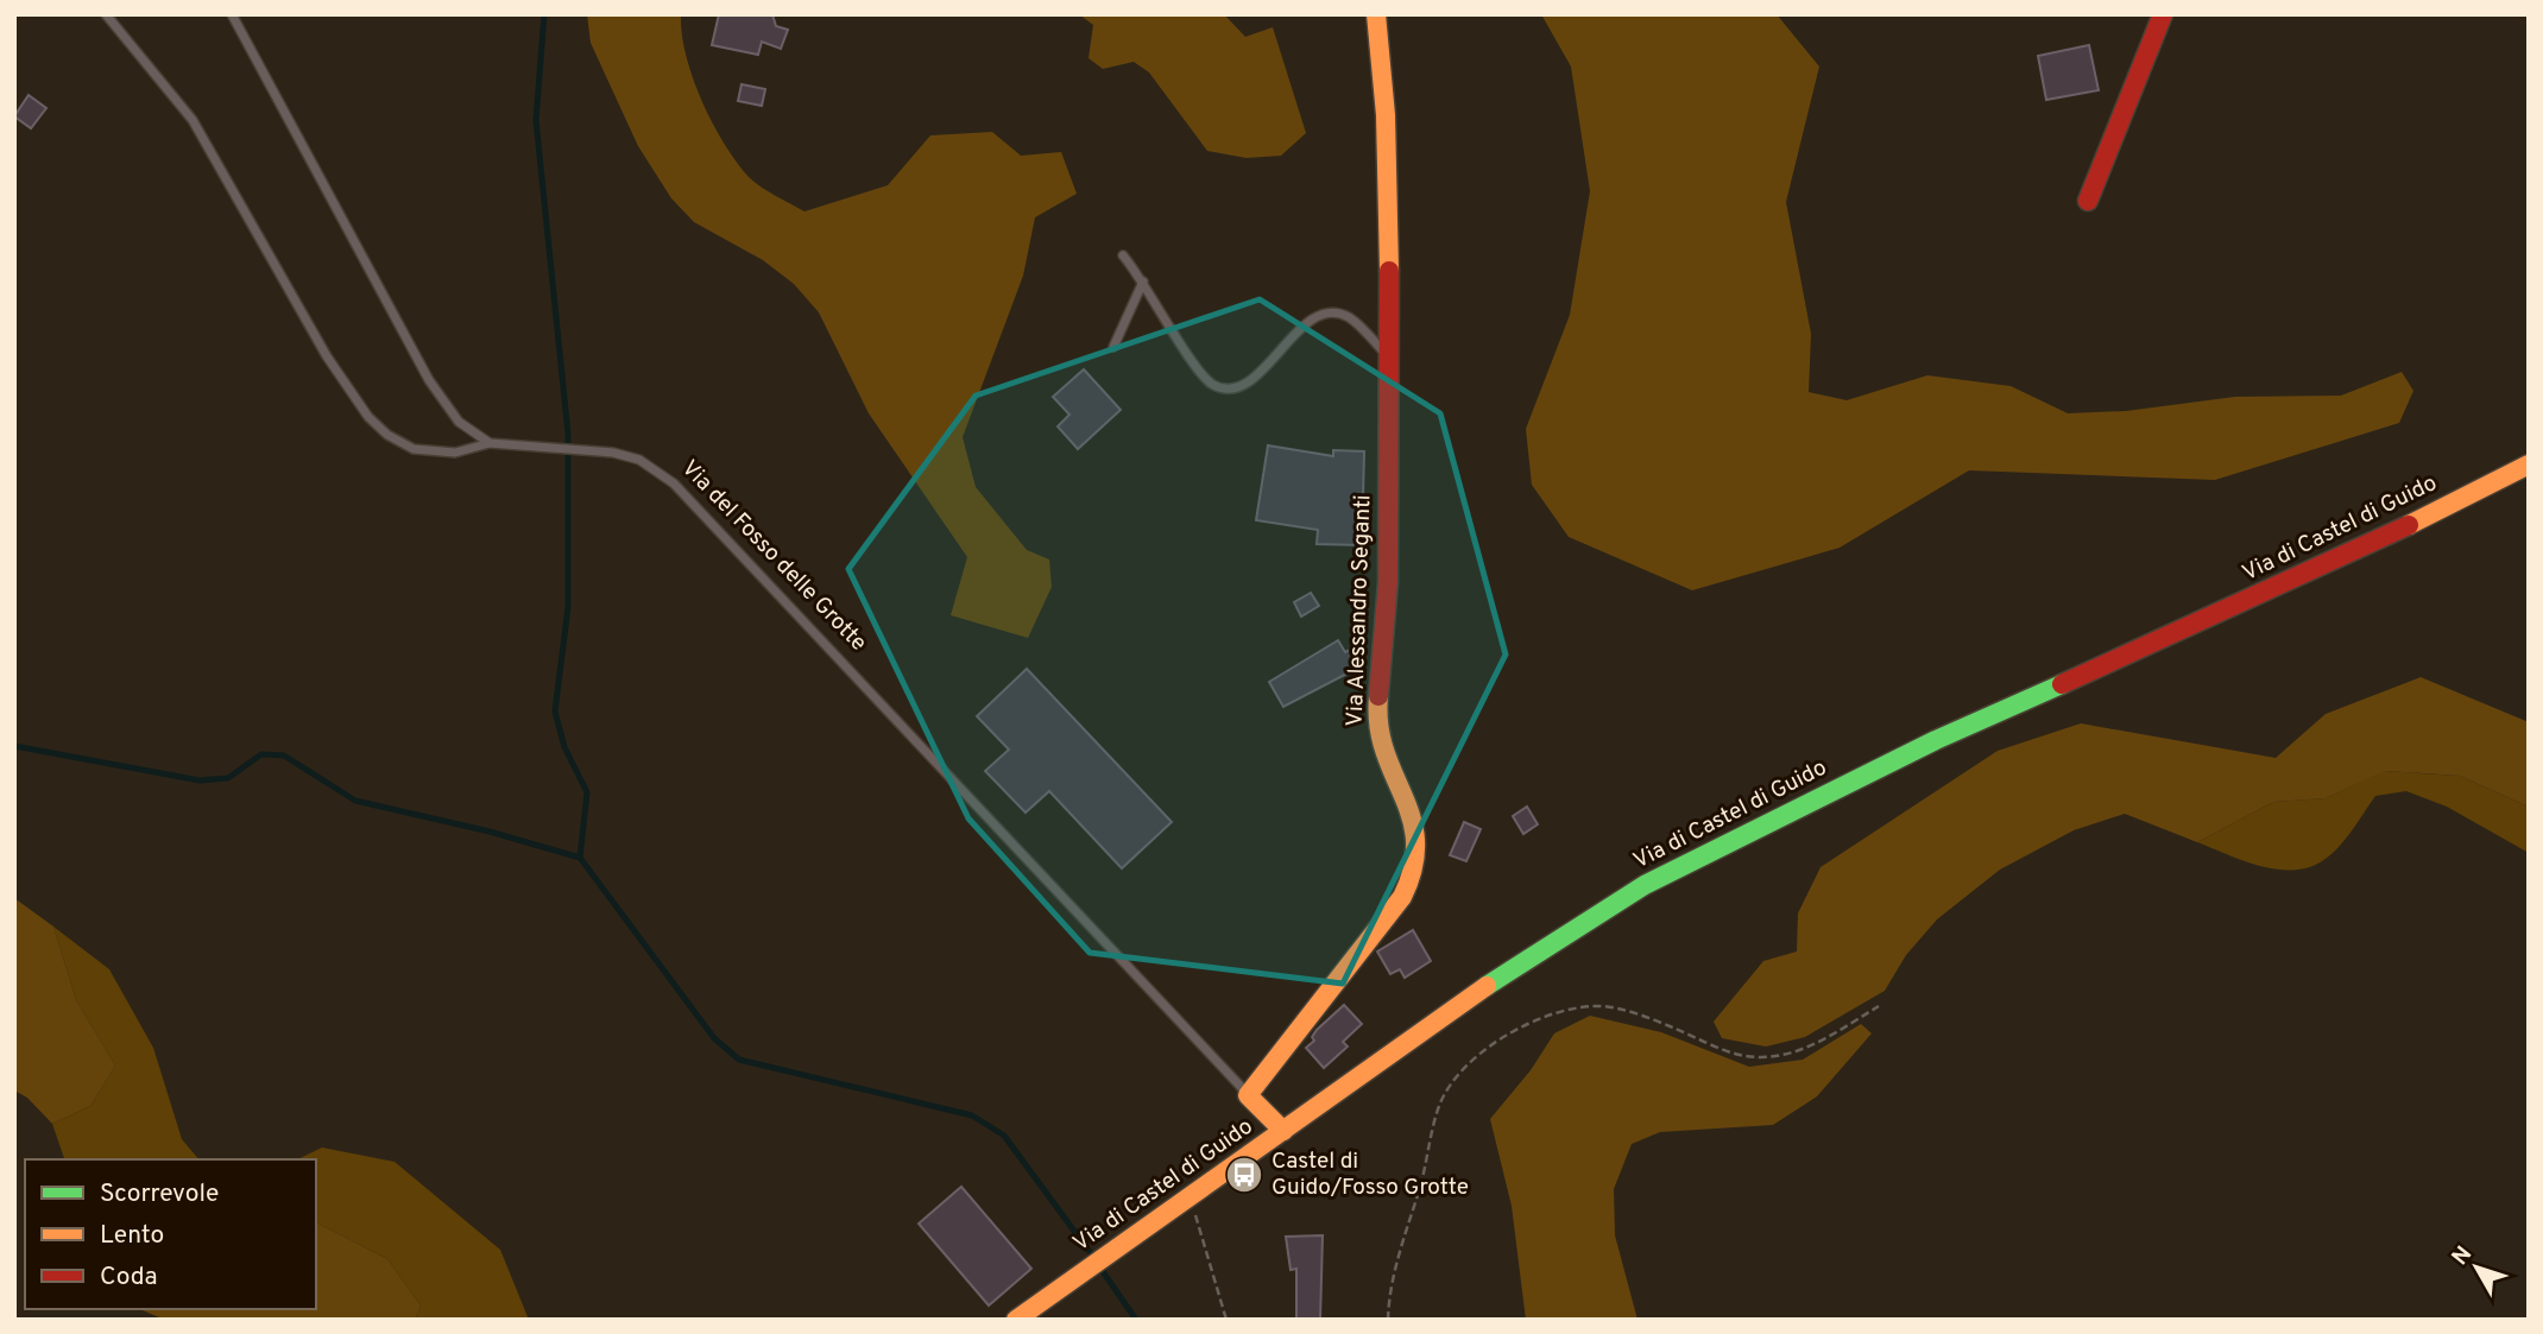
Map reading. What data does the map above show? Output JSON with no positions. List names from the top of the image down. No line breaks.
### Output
{"streets":{"street":["Via di Castel di Guido","Via del Fosso delle Grotte","Via Alessandro Seganti"]},"crossings":[["Via di Castel di Guido","Via del Fosso delle Grotte"],["Via del Fosso delle Grotte","Via Alessandro Seganti"]],"places":{"bus stop":["Castel di Guido/Fosso Grotte"]},"legend":["Scorrevole","Lento","Coda"],"north":"top left"}
